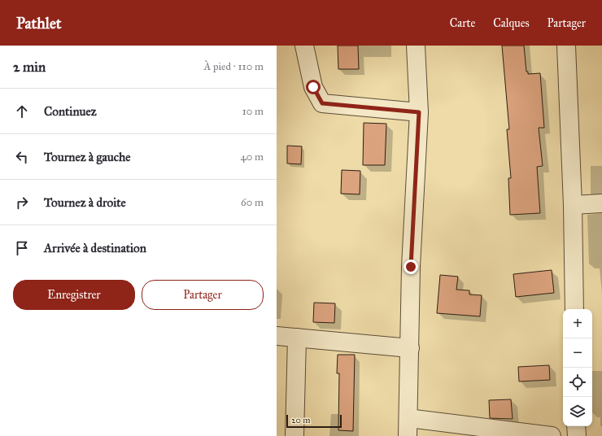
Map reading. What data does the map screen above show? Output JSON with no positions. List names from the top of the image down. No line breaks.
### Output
{"scale_bar":"20 m","page":{"header":"Pathlet","nav":["Carte","Calques","Partager"],"heading":["2 min","À pied · 110 m"],"list":[["Continuez","10 m"],["Tournez à gauche","40 m"],["Tournez à droite","60 m"],"Arrivée à destination"],"buttons":["Enregistrer","Partager"],"map_buttons":["+","−"],"scale":"20 m"}}
